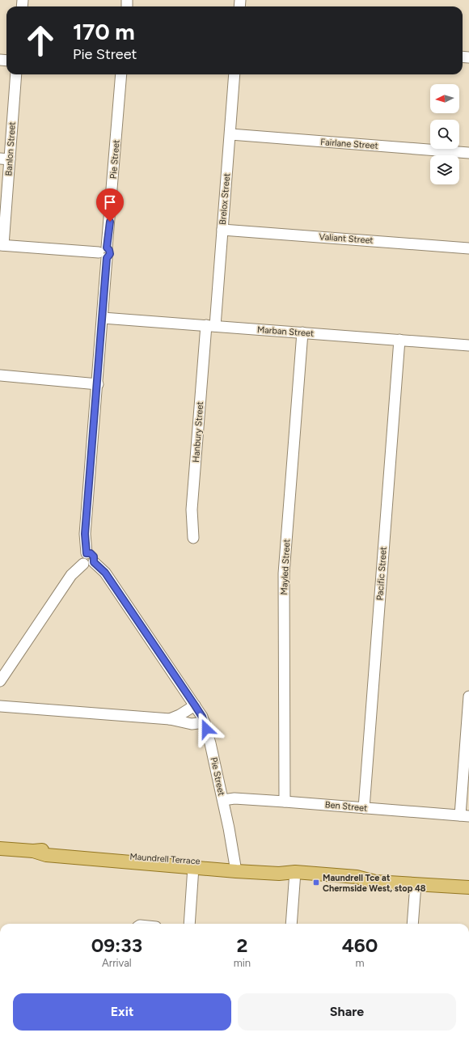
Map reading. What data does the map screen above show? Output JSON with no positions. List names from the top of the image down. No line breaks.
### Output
{"streets":{"main road":["Maundrell Terrace"],"street":["Fairlane Street","Banlon Street","Pie Street","Brelox Street","Valiant Street","Marban Street","Hanbury Street","Mayled Street","Pacific Street","Ben Street"]},"crossings":[["Fairlane Street","Brelox Street"],["Pie Street","Marban Street"],["Pie Street","Ben Street"],["Pie Street","Maundrell Terrace"],["Brelox Street","Valiant Street"],["Brelox Street","Marban Street"],["Brelox Street","Hanbury Street"],["Marban Street","Hanbury Street"],["Marban Street","Mayled Street"],["Marban Street","Pacific Street"],["Mayled Street","Ben Street"],["Pacific Street","Ben Street"]],"places":{"transit":["Maundrell Tce at Chermside West, stop 48"]},"north":"left","page":{"turn":["170 m","Pie Street"],"eta":["09:33","Arrival","2","min","460","m"],"buttons":["Exit","Share"]}}
